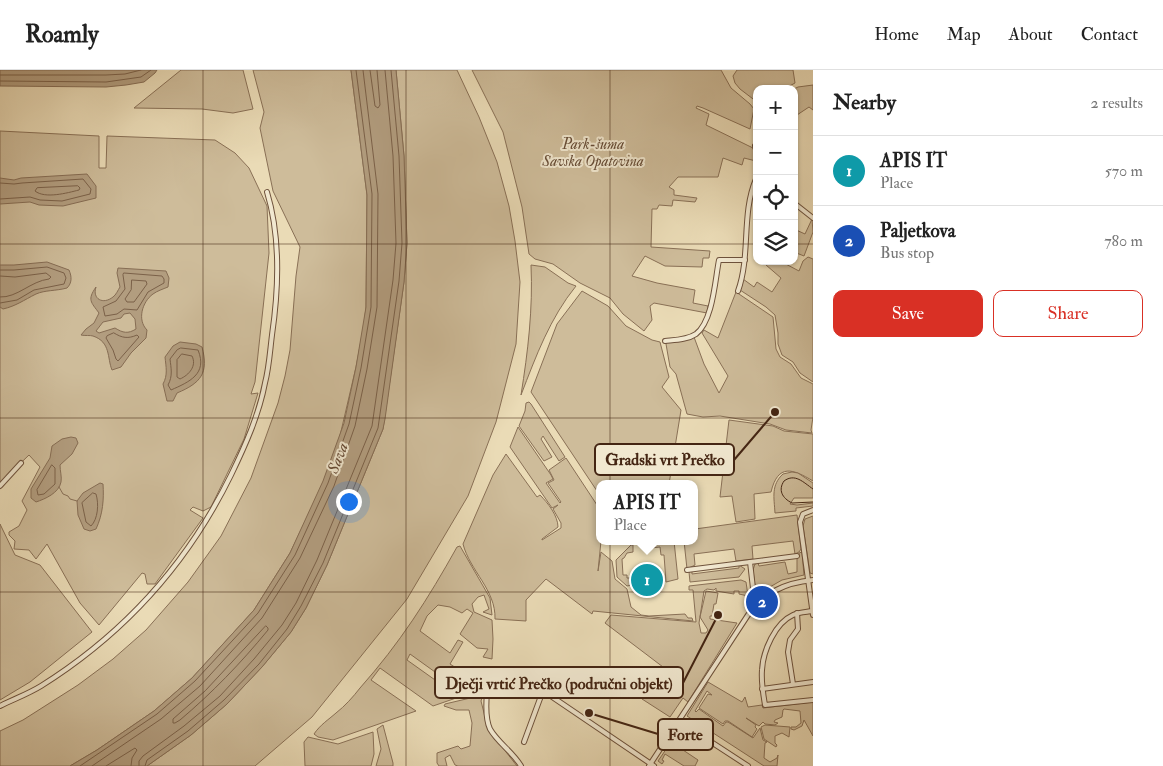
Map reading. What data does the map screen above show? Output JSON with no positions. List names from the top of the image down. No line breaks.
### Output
{"water":["Sava"],"parks":["Park-šuma Savska Opatovina"],"places":["Gradski vrt Prečko","Dječji vrtić Prečko (područni objekt)","Forte"],"page":{"header":"Roamly","nav":["Home","Map","About","Contact"],"heading":["Nearby","2 results"],"map_buttons":["+","−"],"list":[{"mark":"1","name":"APIS IT","note":"Place","value":"570 m"},{"mark":"2","name":"Paljetkova","note":"Bus stop","value":"780 m"}],"buttons":["Save","Share"],"popup":["APIS IT","Place"],"pins":["1","2"]}}
